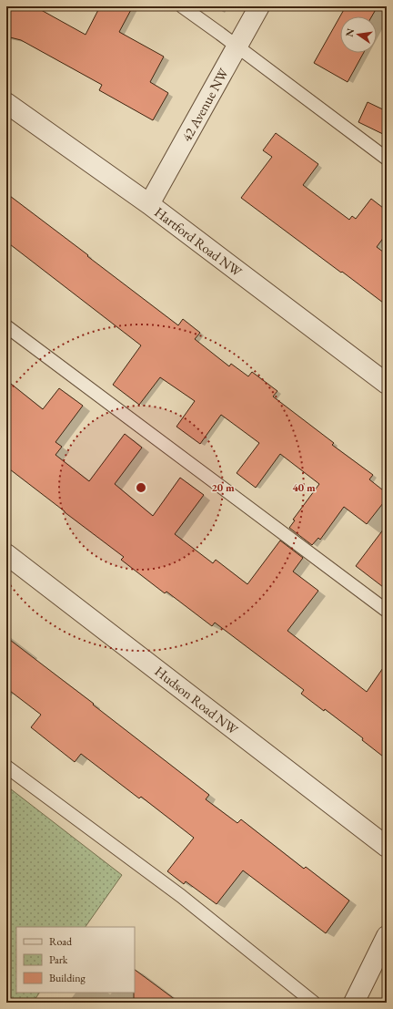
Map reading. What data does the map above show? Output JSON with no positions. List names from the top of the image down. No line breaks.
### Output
{"streets":{"street":["42 Avenue NW","Hartford Road NW","Hudson Road NW"]},"crossings":[["42 Avenue NW","Hartford Road NW"]],"legend":["Road","Park","Building"],"north":"left","rings":["20 m","40 m"]}
